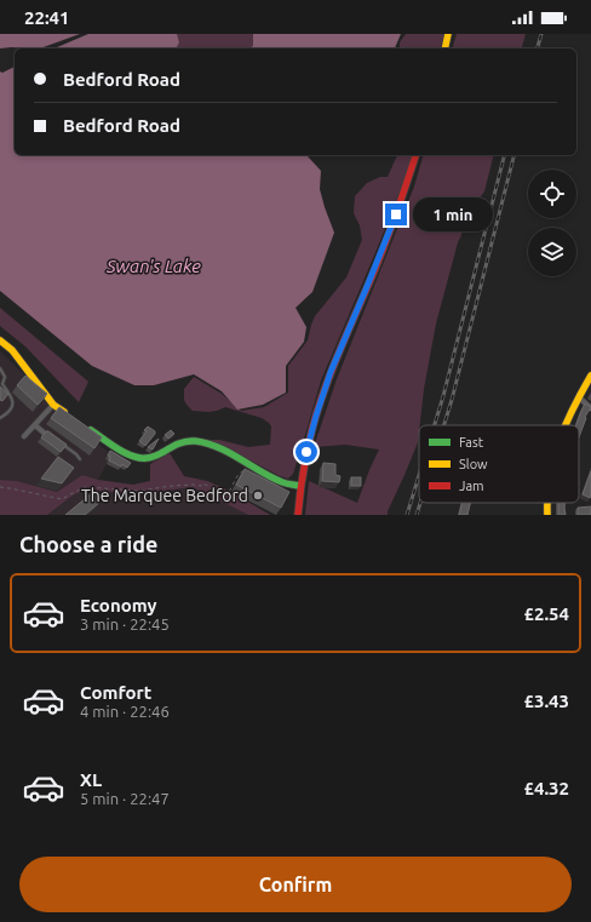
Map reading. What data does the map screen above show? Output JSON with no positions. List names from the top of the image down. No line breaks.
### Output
{"water":["Swan's Lake"],"places":["The Marquee Bedford"],"legend":["Fast","Slow","Jam"],"page":{"status":"22:41","banner":["Bedford Road","Bedford Road"],"bubble":"1 min","heading":"Choose a ride","list":[{"name":"Economy","note":"3 min · 22:45","value":"£2.54"},{"name":"Comfort","note":"4 min · 22:46","value":"£3.43"},{"name":"XL","note":"5 min · 22:47","value":"£4.32"}],"buttons":"Confirm"}}
